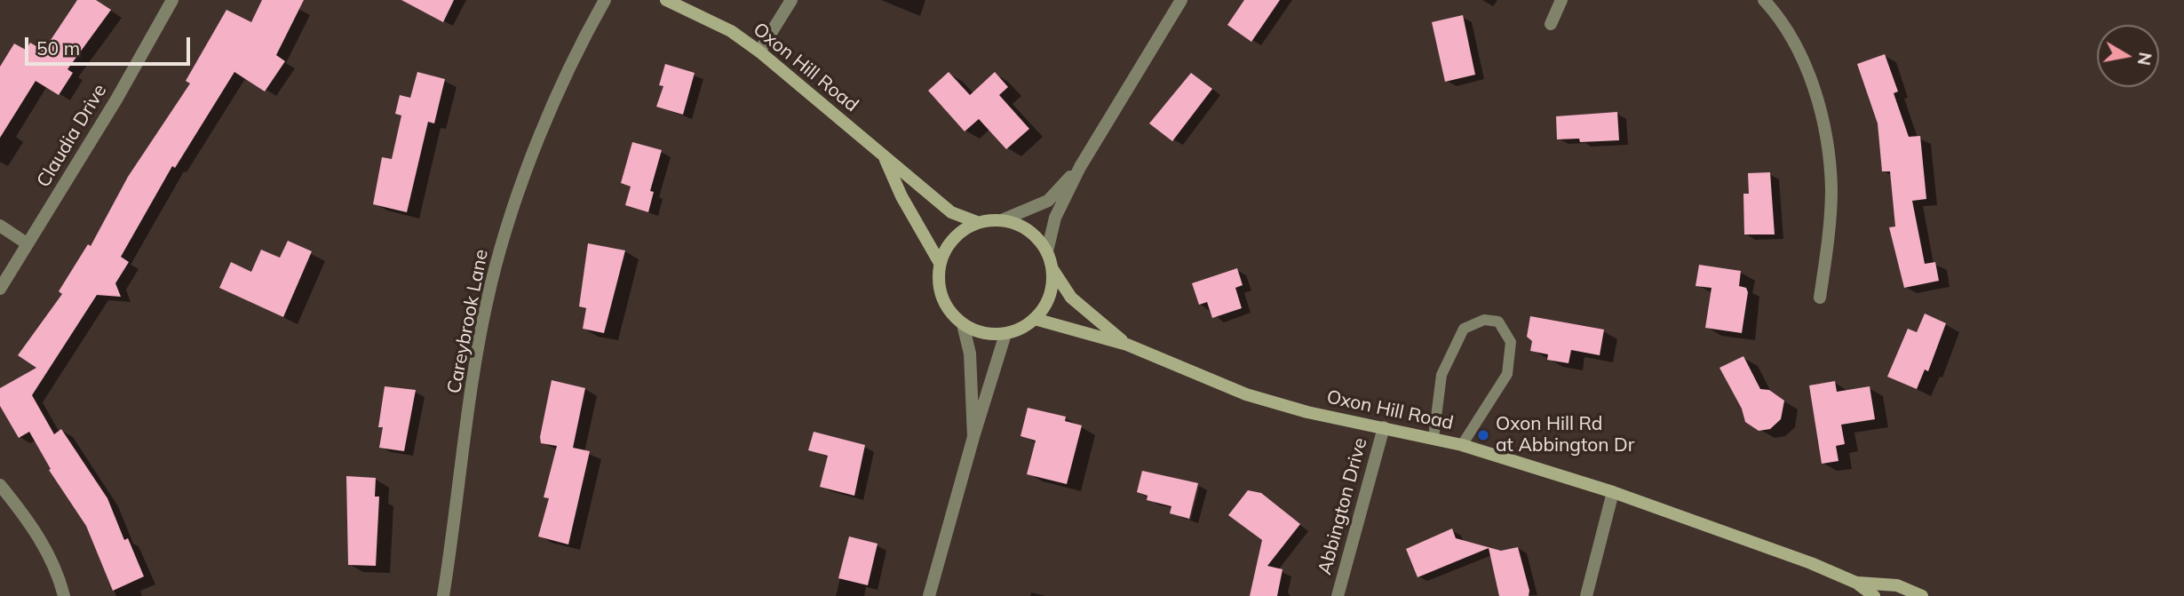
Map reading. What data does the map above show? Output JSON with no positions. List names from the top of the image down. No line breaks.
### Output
{"streets":{"main road":["Oxon Hill Road"],"street":["Claudia Drive","Careybrook Lane","Abbington Drive"]},"crossings":[["Oxon Hill Road","Abbington Drive"]],"places":["Oxon Hill Rd at Abbington Dr"],"scale_bar":"50 m","north":"right"}
